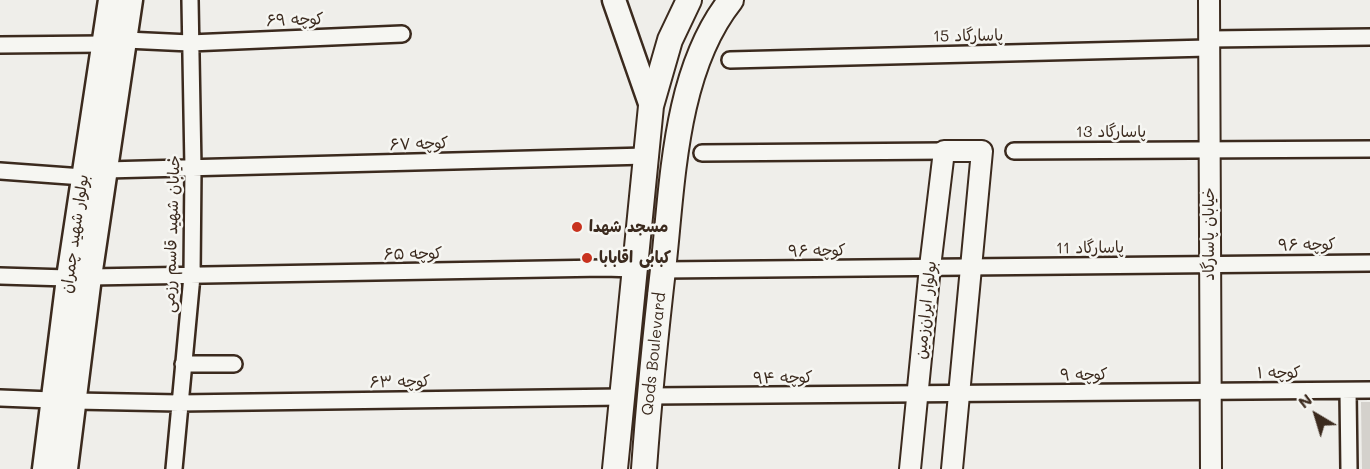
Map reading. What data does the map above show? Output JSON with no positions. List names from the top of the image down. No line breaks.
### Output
{"streets":{"main road":["بولوار شهید چمران","Qods Boulevard"],"street":["کوچه ۶۹","پاسارگاد 15","پاسارگاد 13","کوچه ۶۷","خیابان شهید قاسم رزمی","خیابان پاسارگاد","کوچه ۹۶","پاسارگاد 11","کوچه ۶۵","بولوار ایران‌زمین","کوچه ۱","کوچه ۹","کوچه ۹۴","کوچه ۶۳"]},"crossings":[["کوچه ۶۹","بولوار شهید چمران"],["کوچه ۶۹","خیابان شهید قاسم رزمی"],["پاسارگاد 15","خیابان پاسارگاد"],["پاسارگاد 13","خیابان پاسارگاد"],["کوچه ۶۷","بولوار شهید چمران"],["کوچه ۶۷","خیابان شهید قاسم رزمی"],["کوچه ۶۷","Qods Boulevard"],["بولوار شهید چمران","کوچه ۶۵"],["بولوار شهید چمران","کوچه ۶۳"],["خیابان شهید قاسم رزمی","کوچه ۶۵"],["خیابان شهید قاسم رزمی","کوچه ۶۳"],["خیابان پاسارگاد","کوچه ۹۶"],["خیابان پاسارگاد","پاسارگاد 11"],["خیابان پاسارگاد","کوچه ۱"],["خیابان پاسارگاد","کوچه ۹"],["کوچه ۹۶","پاسارگاد 11"],["کوچه ۹۶","بولوار ایران‌زمین"],["کوچه ۹۶","Qods Boulevard"],["کوچه ۶۵","Qods Boulevard"],["بولوار ایران‌زمین","کوچه ۹"],["بولوار ایران‌زمین","کوچه ۹۴"],["Qods Boulevard","کوچه ۹۴"],["Qods Boulevard","کوچه ۶۳"],["کوچه ۱","کوچه ۹"],["کوچه ۹","کوچه ۹۴"]],"places":["مسجد شهدا","کبابی اقابابا"],"north":"top left"}
